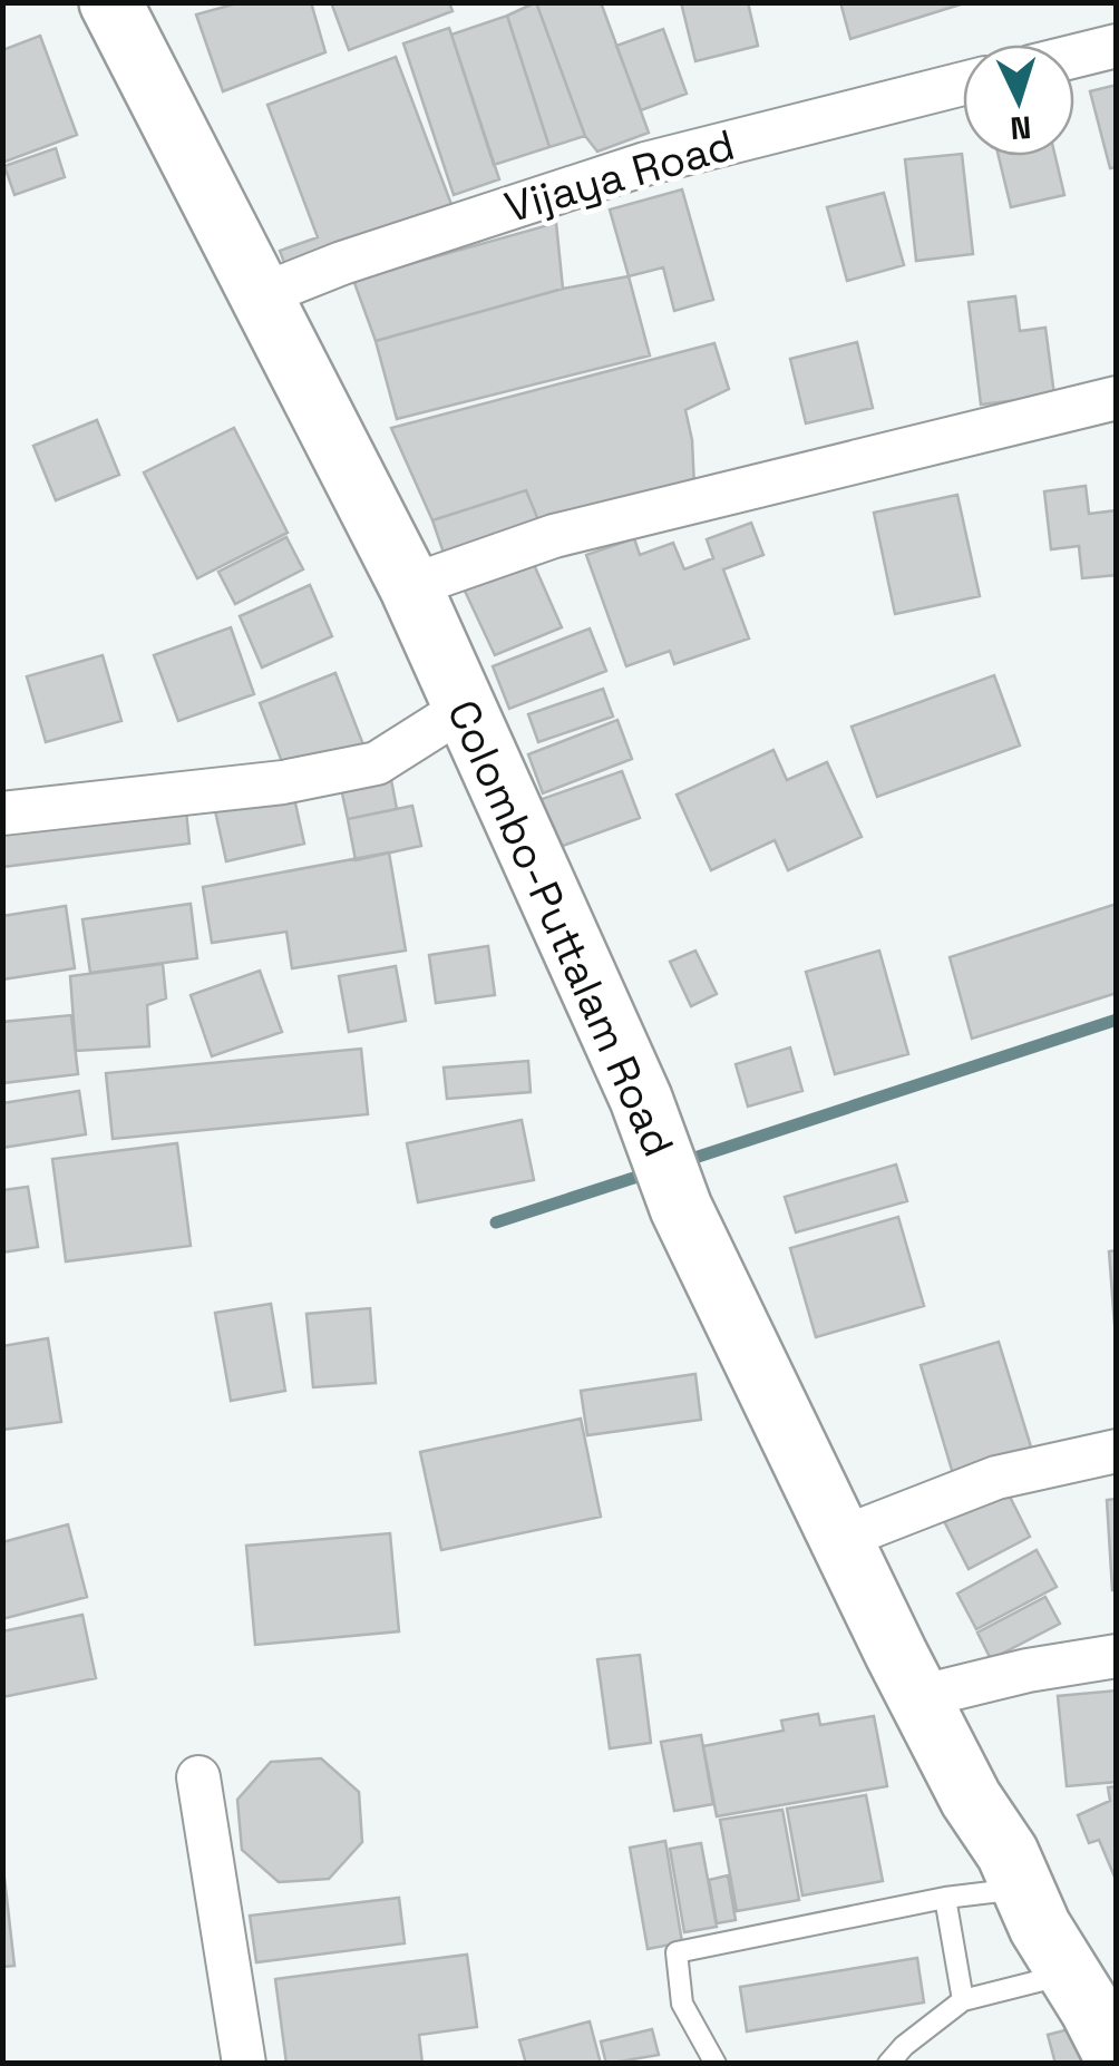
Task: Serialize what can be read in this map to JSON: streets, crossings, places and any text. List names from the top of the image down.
{
  "streets": {
    "highway": ["Colombo-Puttalam Road"],
    "street": ["Vijaya Road"]
  },
  "crossings": [
    ["Vijaya Road", "Colombo-Puttalam Road"]
  ],
  "north": "bottom"
}
